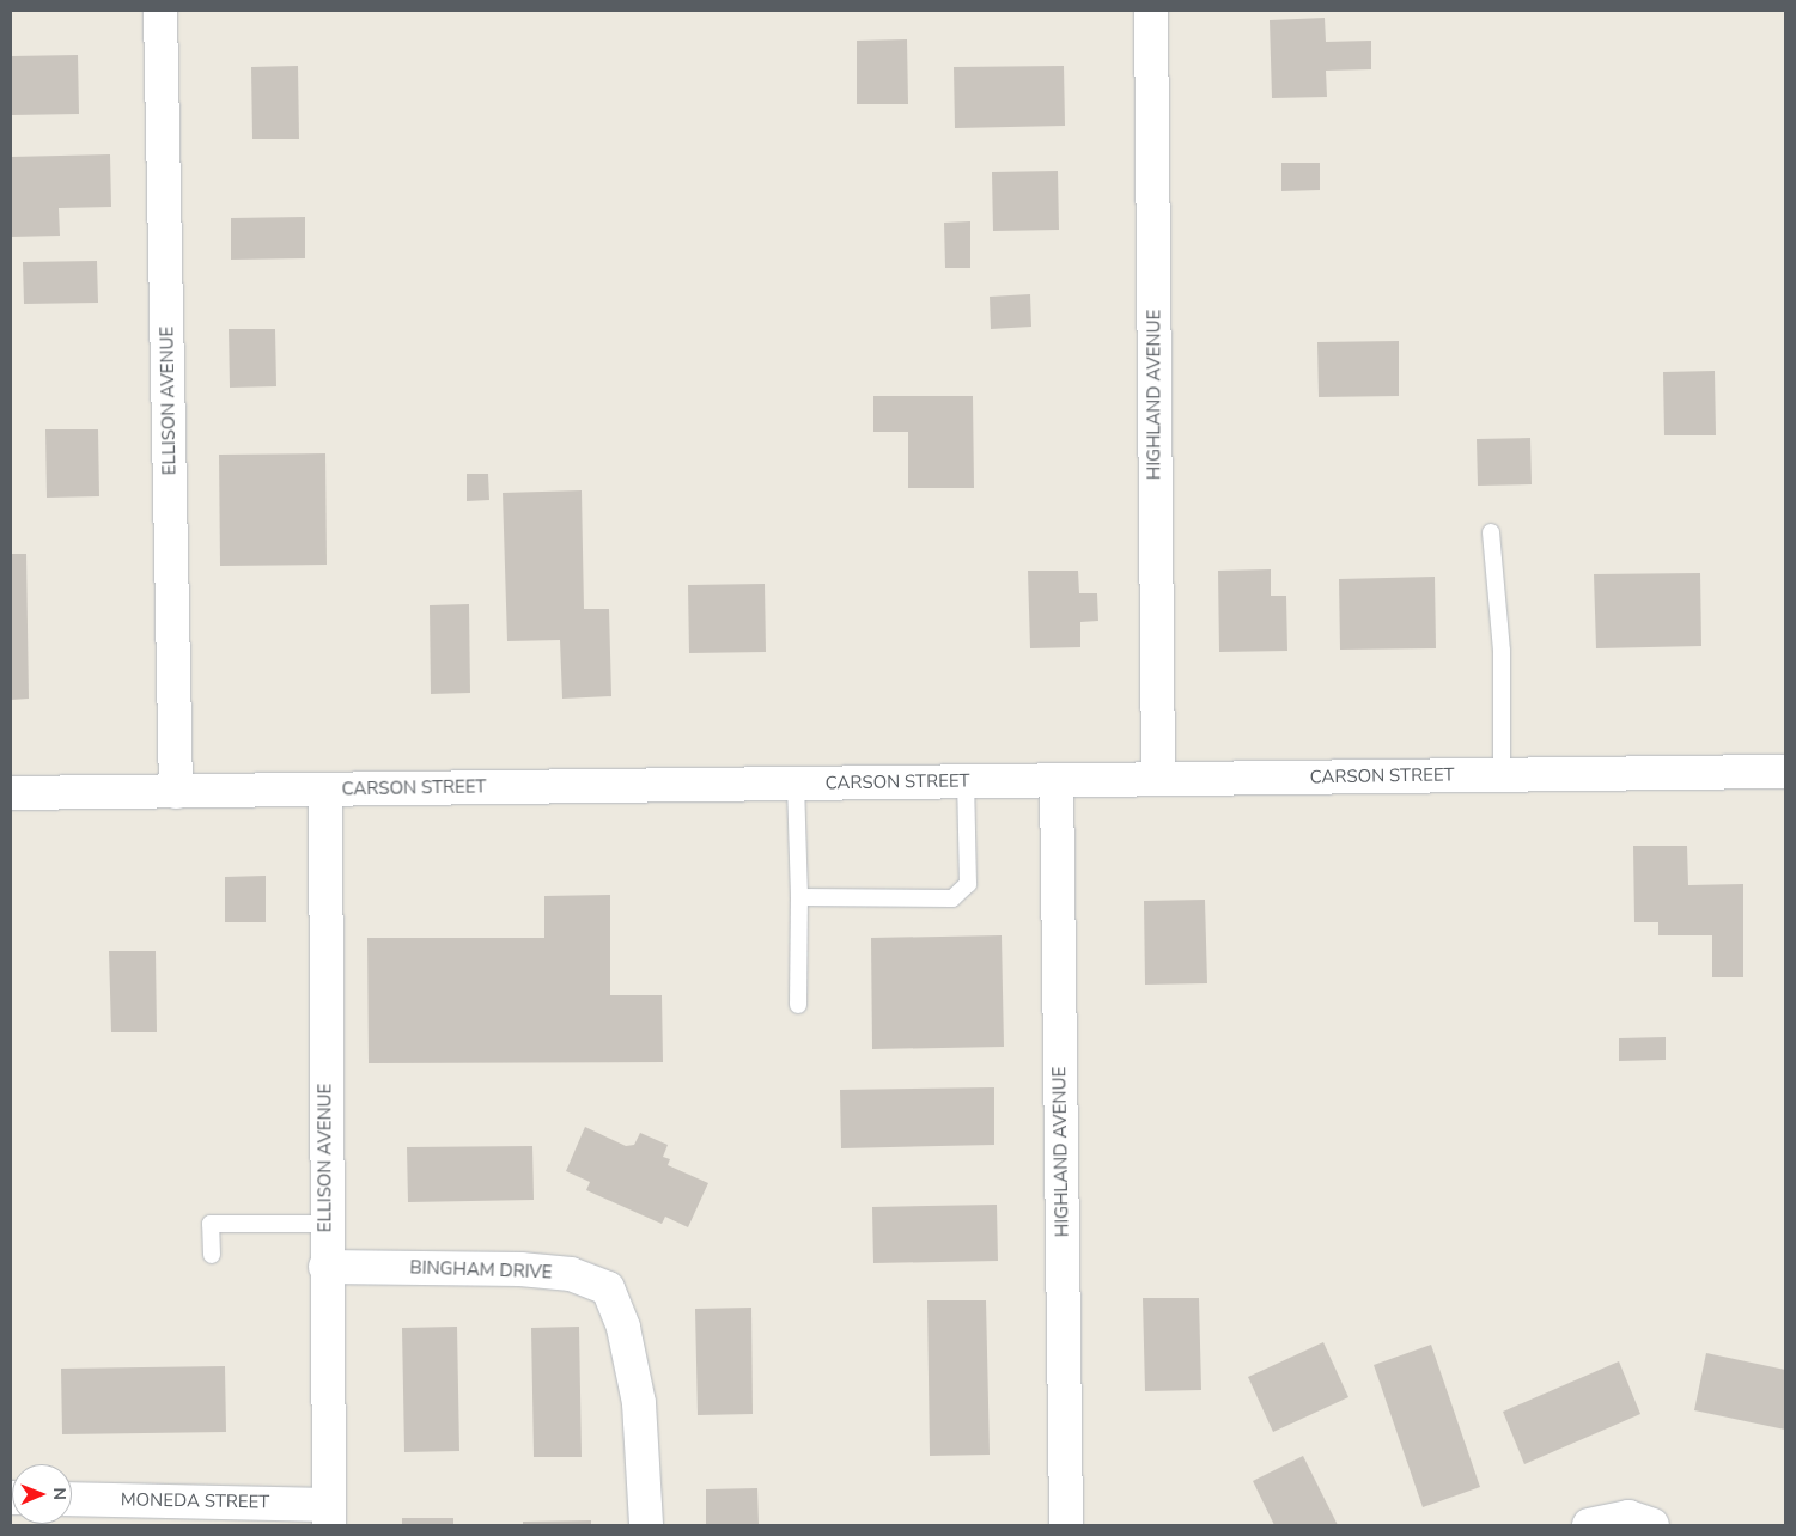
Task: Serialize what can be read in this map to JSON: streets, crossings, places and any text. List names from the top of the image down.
{
  "streets": {
    "street": [
      "HIGHLAND AVENUE",
      "ELLISON AVENUE",
      "CARSON STREET",
      "BINGHAM DRIVE",
      "MONEDA STREET"
    ]
  },
  "crossings": [
    ["HIGHLAND AVENUE", "CARSON STREET"],
    ["ELLISON AVENUE", "CARSON STREET"],
    ["ELLISON AVENUE", "BINGHAM DRIVE"],
    ["ELLISON AVENUE", "MONEDA STREET"]
  ],
  "north": "right"
}
